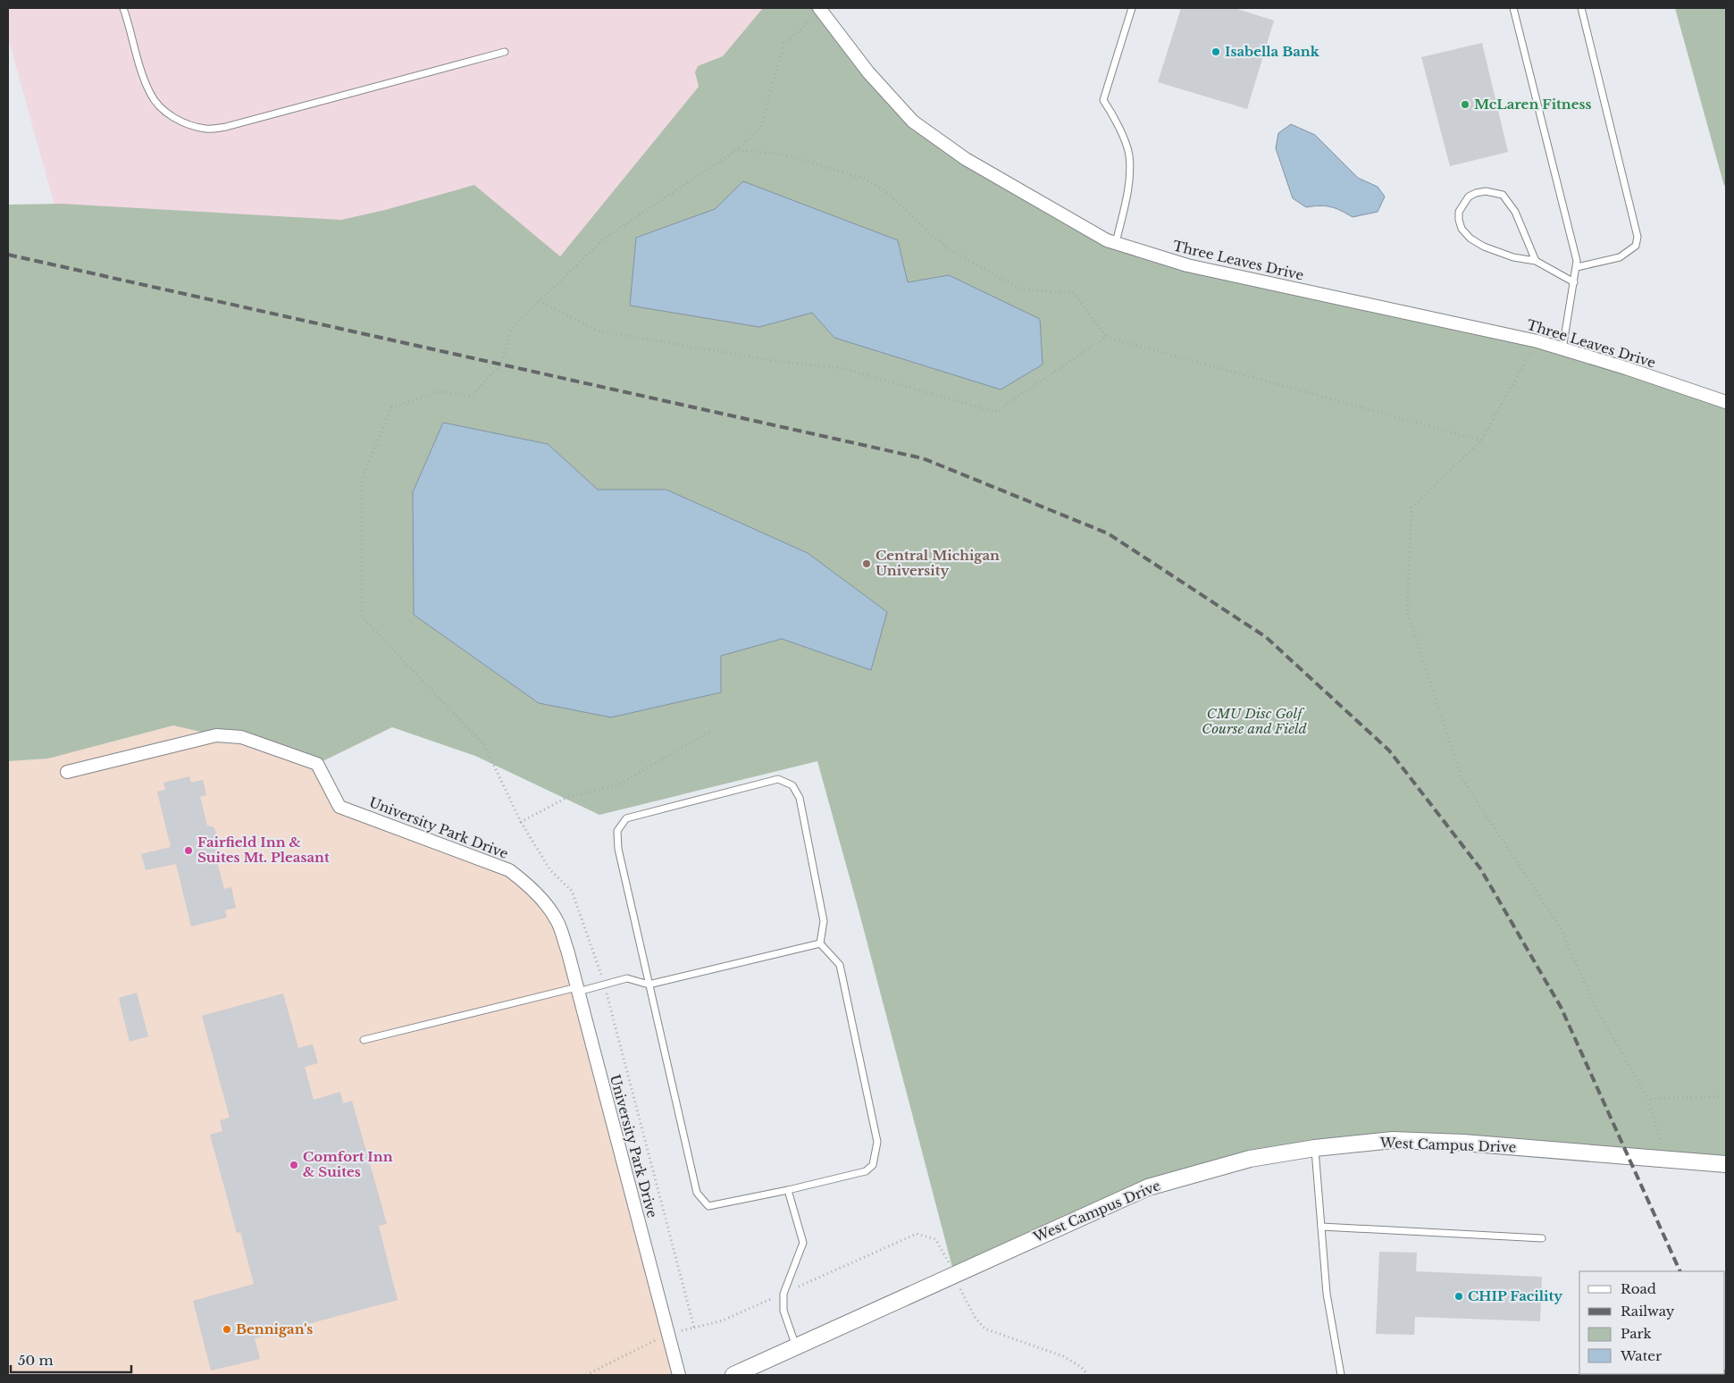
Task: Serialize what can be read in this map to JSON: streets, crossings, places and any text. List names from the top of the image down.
{
  "streets": {
    "street": ["Three Leaves Drive", "University Park Drive", "West Campus Drive"]
  },
  "parks": ["CMU Disc Golf Course and Field"],
  "places": [
    "Isabella Bank",
    "McLaren Fitness",
    "Central Michigan University",
    "Fairfield Inn & Suites Mt. Pleasant",
    "Comfort Inn & Suites",
    "CHIP Facility",
    "Bennigan's"
  ],
  "legend": [
    "Road",
    "Railway",
    "Park",
    "Water"
  ],
  "scale_bar": "50 m"
}
